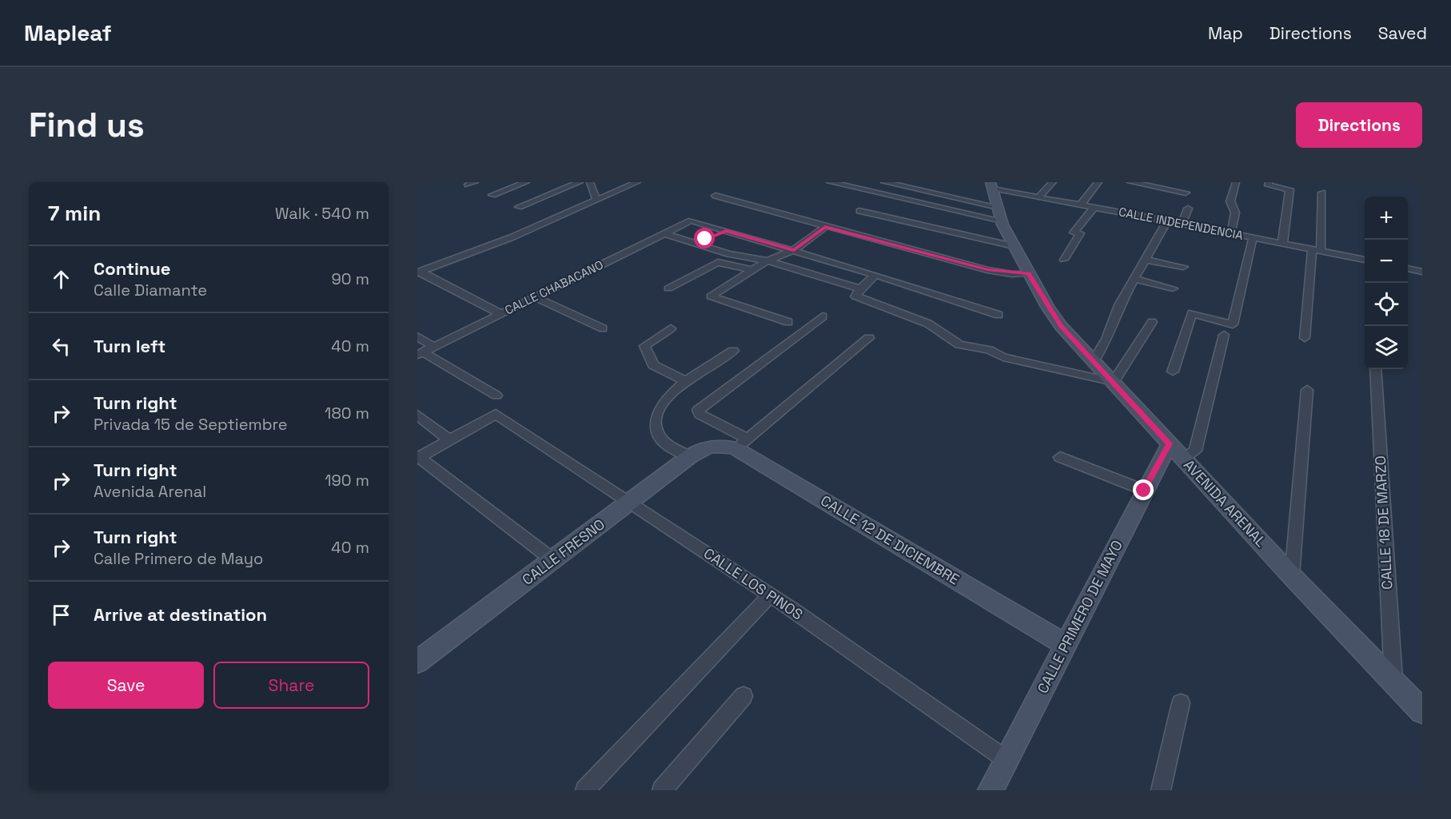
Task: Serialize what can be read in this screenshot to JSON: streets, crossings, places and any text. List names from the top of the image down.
{
  "streets": {
    "main road": [
      "AVENIDA ARENAL",
      "CALLE 12 DE DICIEMBRE",
      "CALLE FRESNO",
      "CALLE PRIMERO DE MAYO"
    ],
    "street": [
      "CALLE INDEPENDENCIA",
      "CALLE CHABACANO",
      "CALLE 18 DE MARZO",
      "CALLE LOS PINOS"
    ]
  },
  "crossings": [
    ["CALLE INDEPENDENCIA", "AVENIDA ARENAL"],
    ["AVENIDA ARENAL", "CALLE 18 DE MARZO"],
    ["AVENIDA ARENAL", "CALLE PRIMERO DE MAYO"],
    ["CALLE 12 DE DICIEMBRE", "CALLE FRESNO"],
    ["CALLE 12 DE DICIEMBRE", "CALLE PRIMERO DE MAYO"],
    ["CALLE FRESNO", "CALLE LOS PINOS"],
    ["CALLE LOS PINOS", "CALLE PRIMERO DE MAYO"]
  ],
  "page": {
    "header": "Mapleaf",
    "nav": ["Map", "Directions", "Saved"],
    "buttons": [
      "Directions",
      ["Save", "Share"]
    ],
    "title": "Find us",
    "heading": ["7 min", "Walk · 540 m"],
    "map_buttons": ["+", "−"],
    "list": [
      ["Continue", "Calle Diamante", "90 m"],
      ["Turn left", "40 m"],
      ["Turn right", "Privada 15 de Septiembre", "180 m"],
      ["Turn right", "Avenida Arenal", "190 m"],
      ["Turn right", "Calle Primero de Mayo", "40 m"],
      "Arrive at destination"
    ]
  }
}
